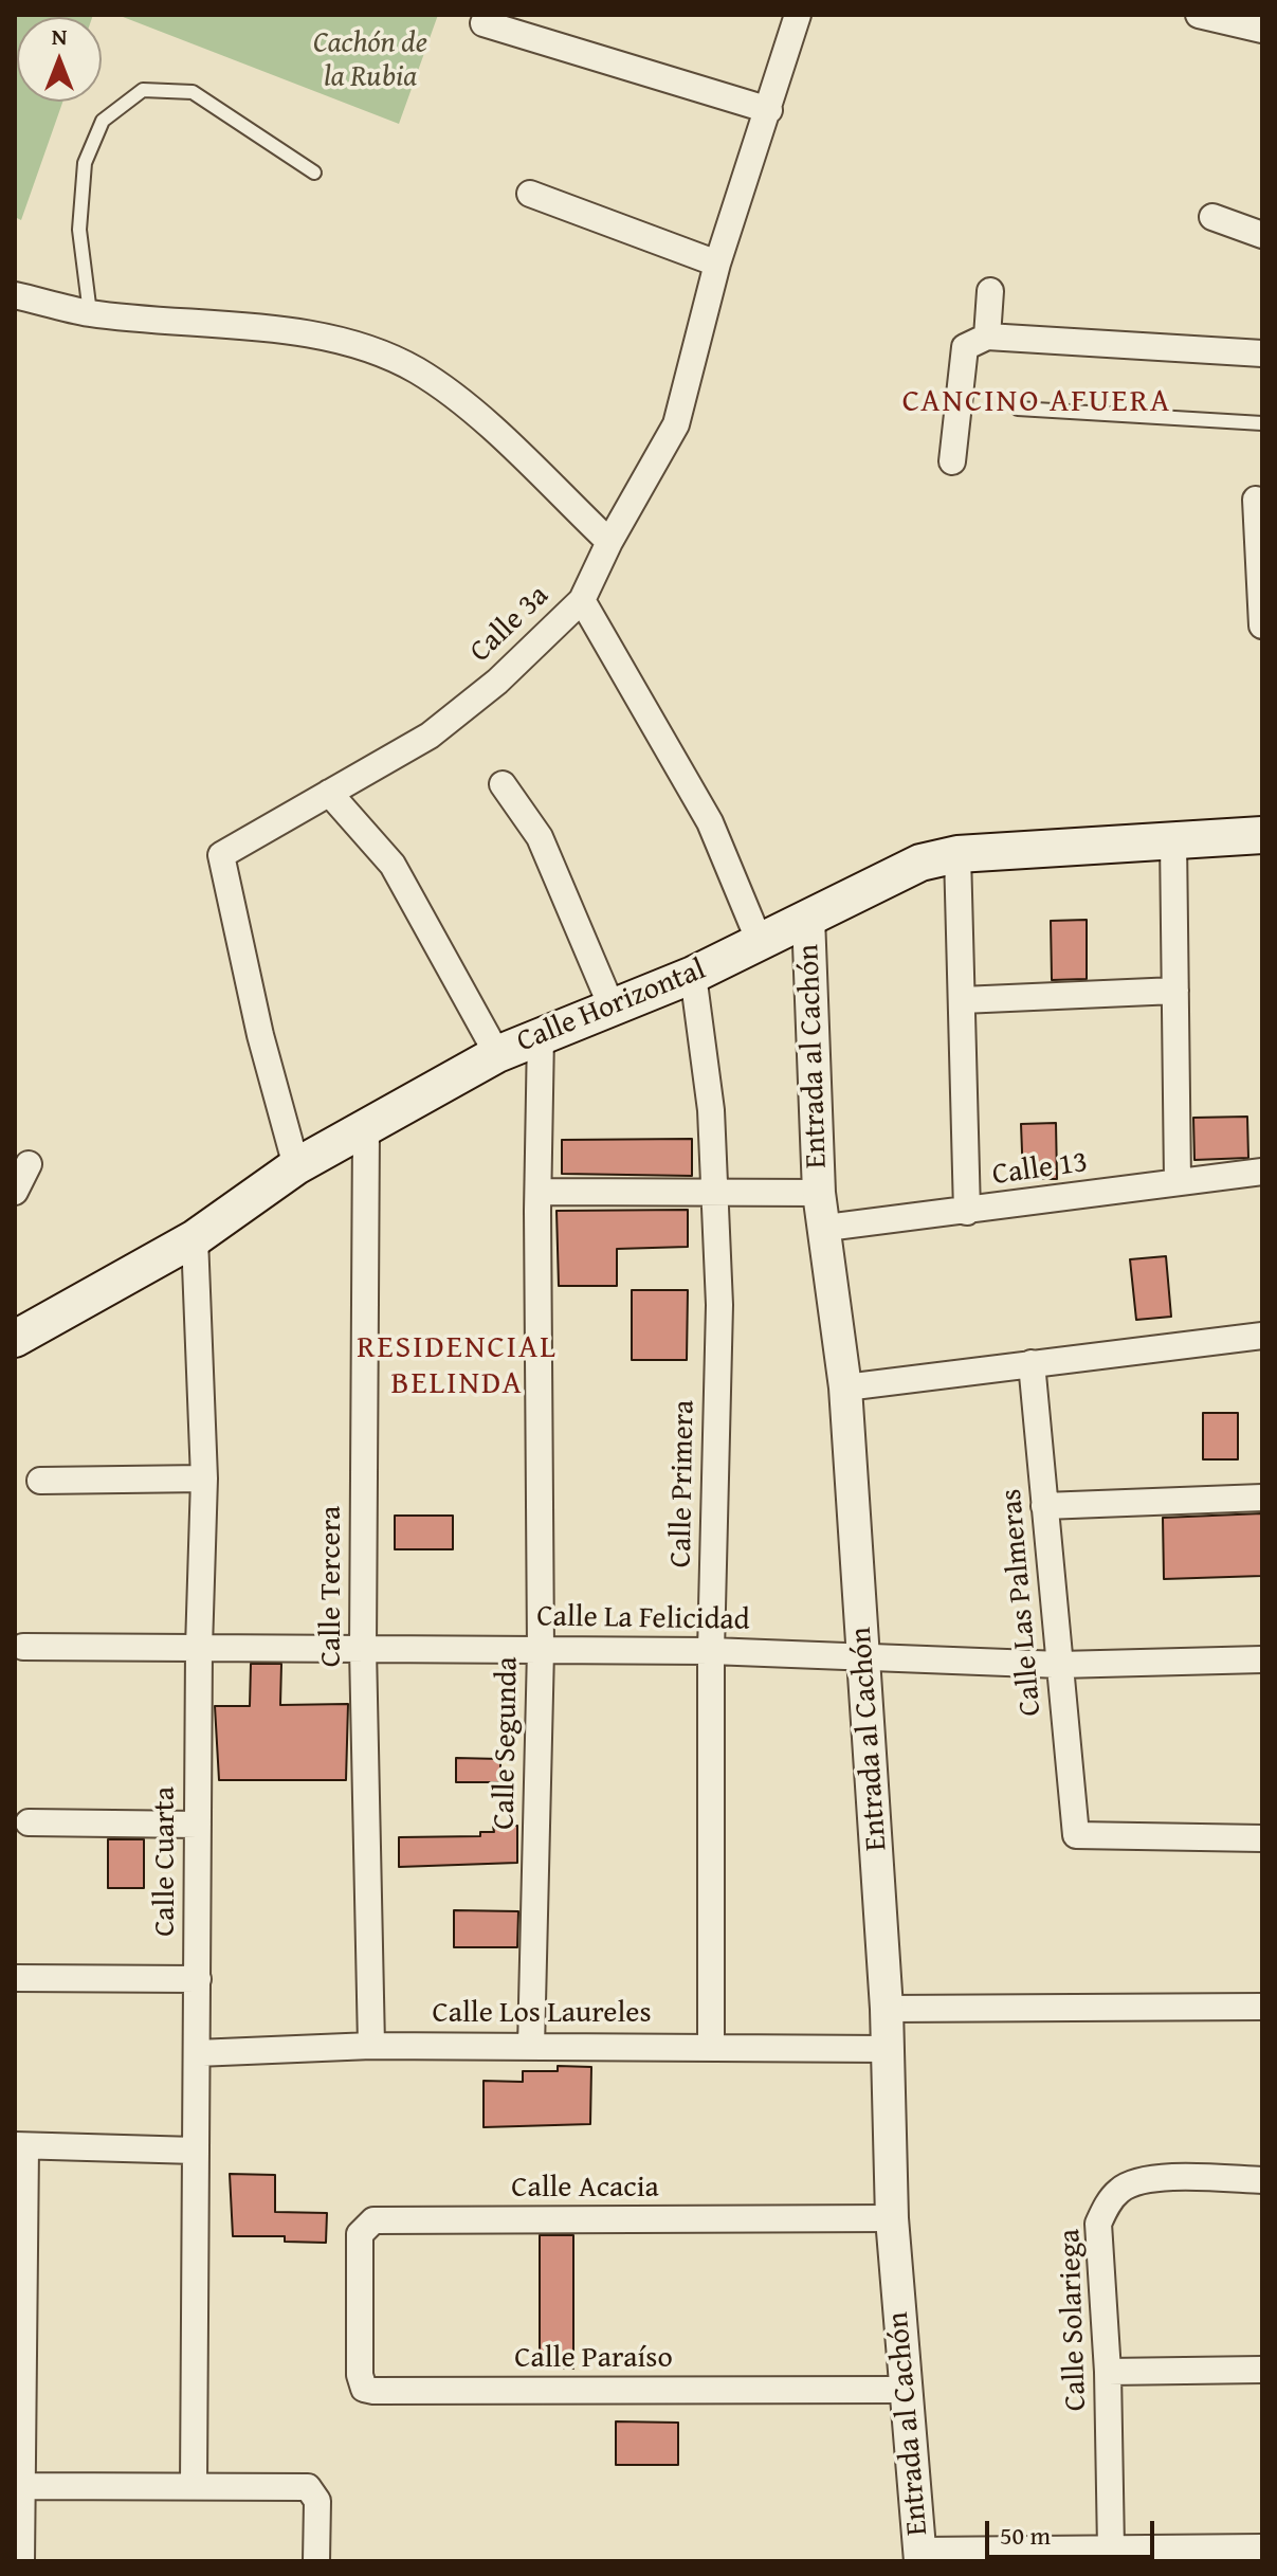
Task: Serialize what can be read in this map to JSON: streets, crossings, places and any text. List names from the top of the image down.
{
  "streets": {
    "main road": ["Calle Horizontal"],
    "street": [
      "Calle 3a",
      "Entrada al Cachón",
      "Calle 13",
      "Calle Primera",
      "Calle Tercera",
      "Calle Las Palmeras",
      "Calle La Felicidad",
      "Calle Segunda",
      "Calle Cuarta",
      "Calle Los Laureles",
      "Calle Acacia",
      "Calle Solariega",
      "Calle Paraíso"
    ]
  },
  "crossings": [
    ["Calle 3a", "Calle Horizontal"],
    ["Calle Horizontal", "Entrada al Cachón"],
    ["Calle Horizontal", "Calle Primera"],
    ["Calle Horizontal", "Calle Tercera"],
    ["Calle Horizontal", "Calle Segunda"],
    ["Calle Horizontal", "Calle Cuarta"],
    ["Entrada al Cachón", "Calle 13"],
    ["Entrada al Cachón", "Calle La Felicidad"],
    ["Entrada al Cachón", "Calle Los Laureles"],
    ["Entrada al Cachón", "Calle Acacia"],
    ["Entrada al Cachón", "Calle Paraíso"],
    ["Calle Primera", "Calle La Felicidad"],
    ["Calle Primera", "Calle Los Laureles"],
    ["Calle Tercera", "Calle La Felicidad"],
    ["Calle Tercera", "Calle Los Laureles"],
    ["Calle Las Palmeras", "Calle La Felicidad"],
    ["Calle La Felicidad", "Calle Segunda"],
    ["Calle La Felicidad", "Calle Cuarta"],
    ["Calle Segunda", "Calle Los Laureles"],
    ["Calle Cuarta", "Calle Los Laureles"],
    ["Calle Acacia", "Calle Paraíso"]
  ],
  "districts": ["CANCINO AFUERA", "RESIDENCIAL BELINDA"],
  "parks": ["Cachón de la Rubia"],
  "scale_bar": "50 m",
  "north": "top"
}
